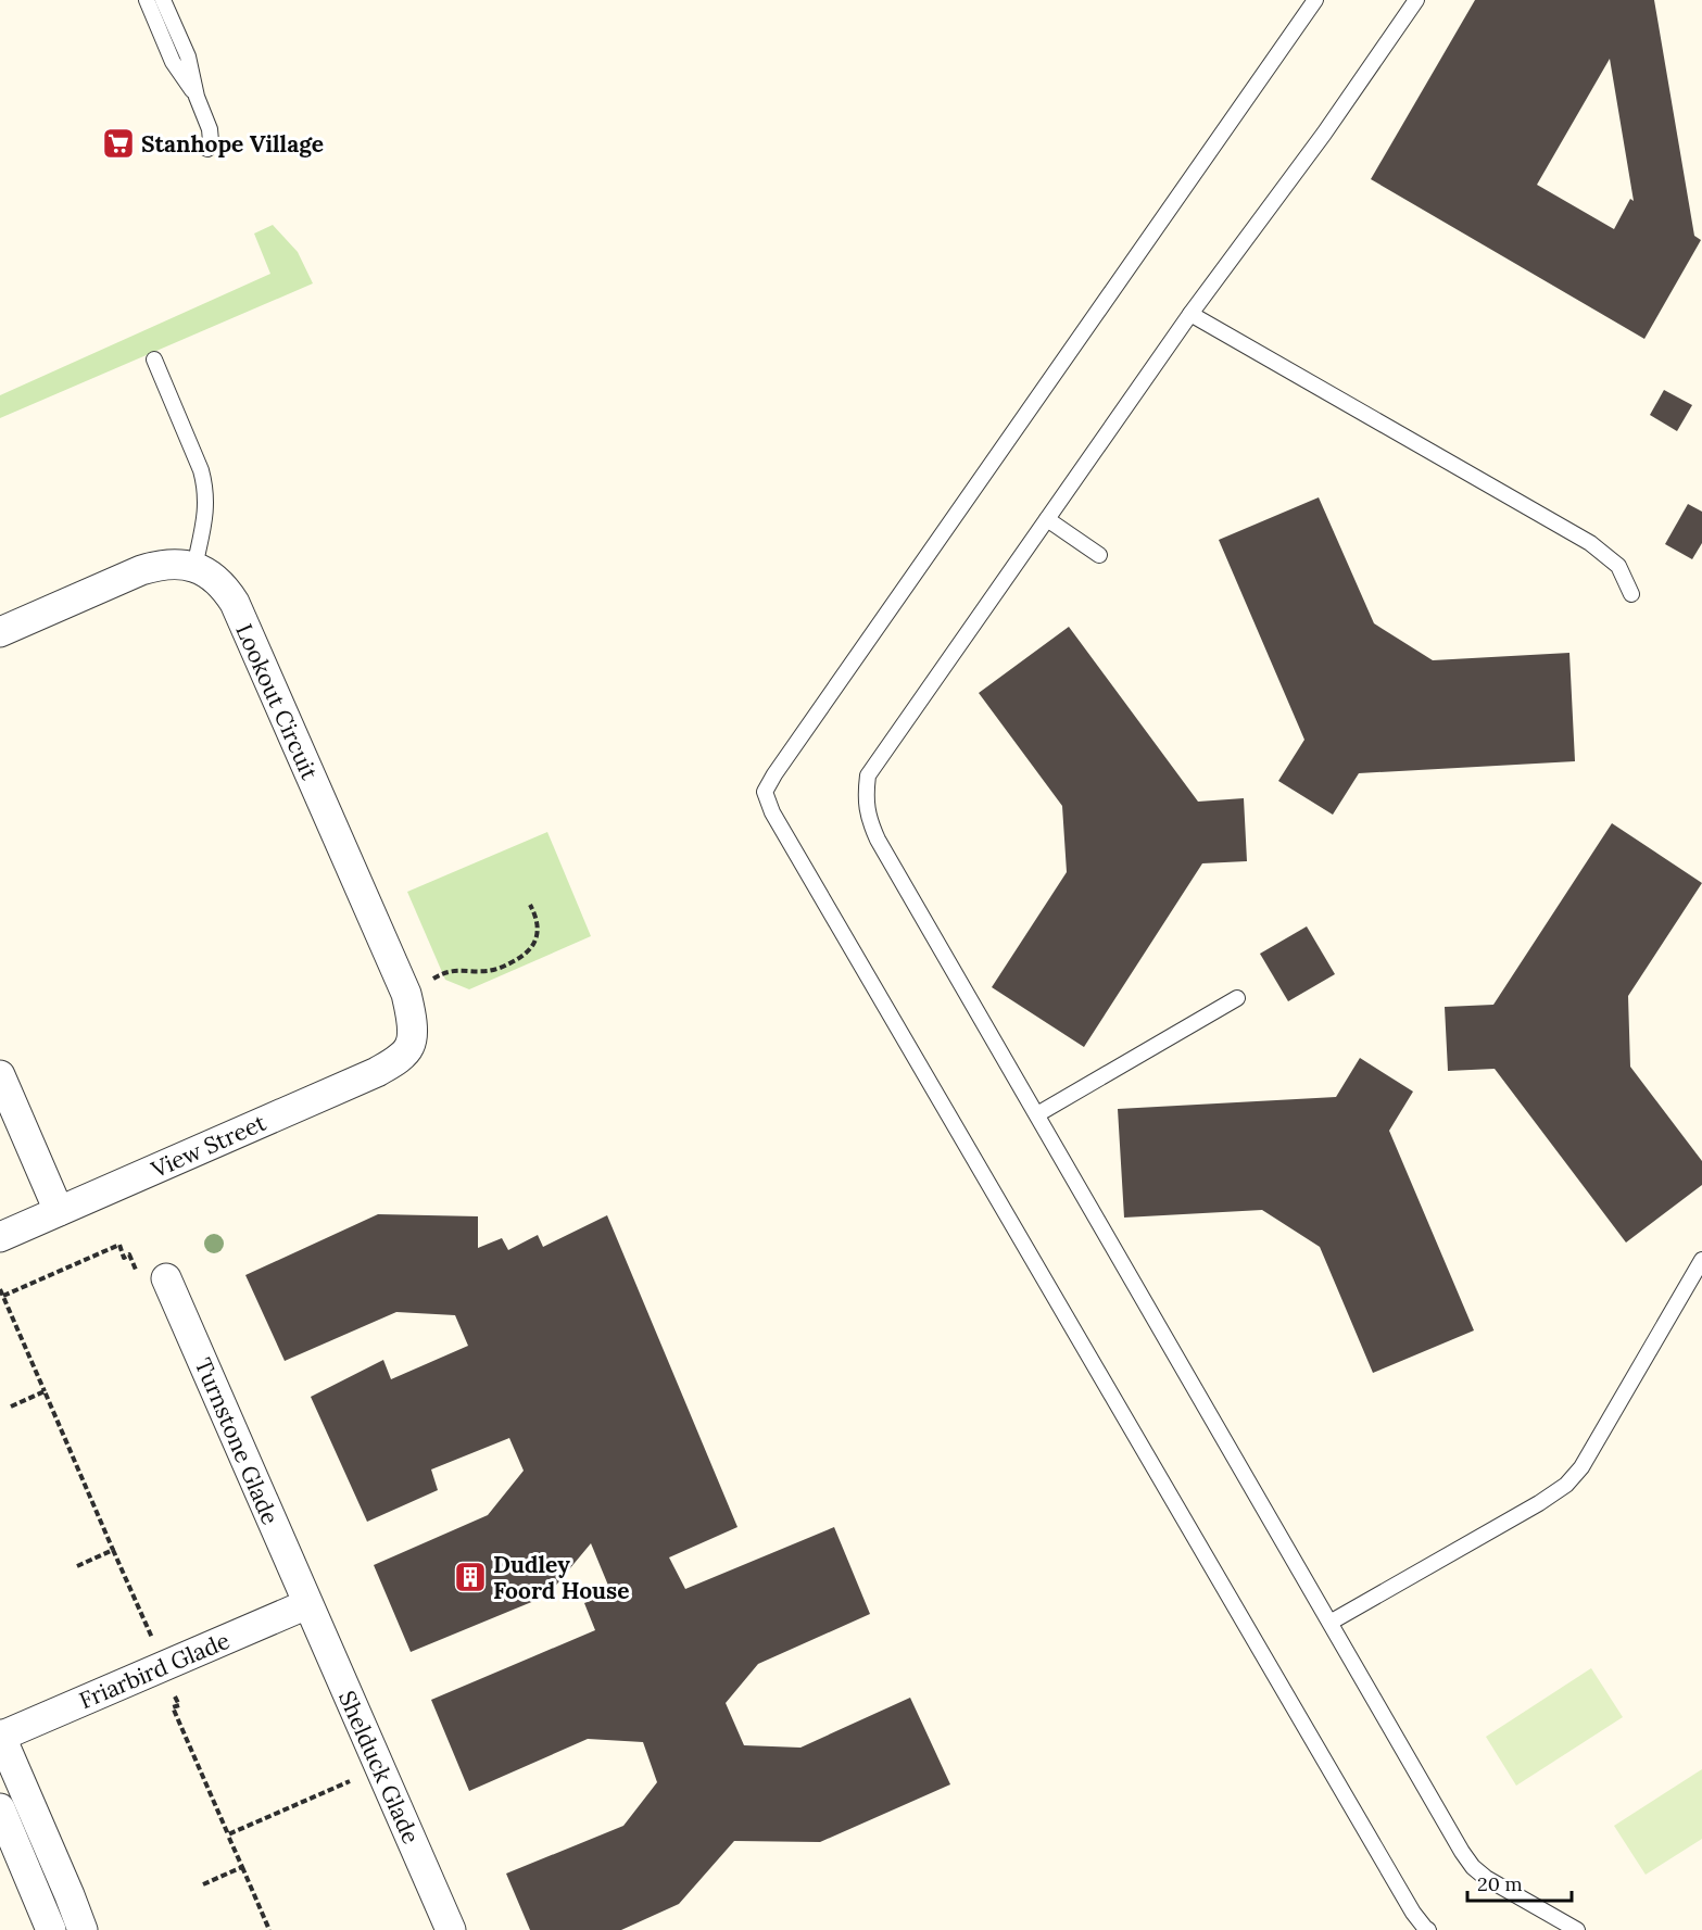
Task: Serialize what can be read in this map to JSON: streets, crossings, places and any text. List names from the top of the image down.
{
  "streets": {
    "street": [
      "Lookout Circuit",
      "View Street",
      "Turnstone Glade",
      "Friarbird Glade",
      "Shelduck Glade"
    ]
  },
  "crossings": [
    ["Lookout Circuit", "View Street"],
    ["Turnstone Glade", "Friarbird Glade"],
    ["Turnstone Glade", "Shelduck Glade"],
    ["Friarbird Glade", "Shelduck Glade"]
  ],
  "places": {
    "supermarket": ["Stanhope Village"],
    "building": ["Dudley Foord House"]
  },
  "scale_bar": "20 m"
}
